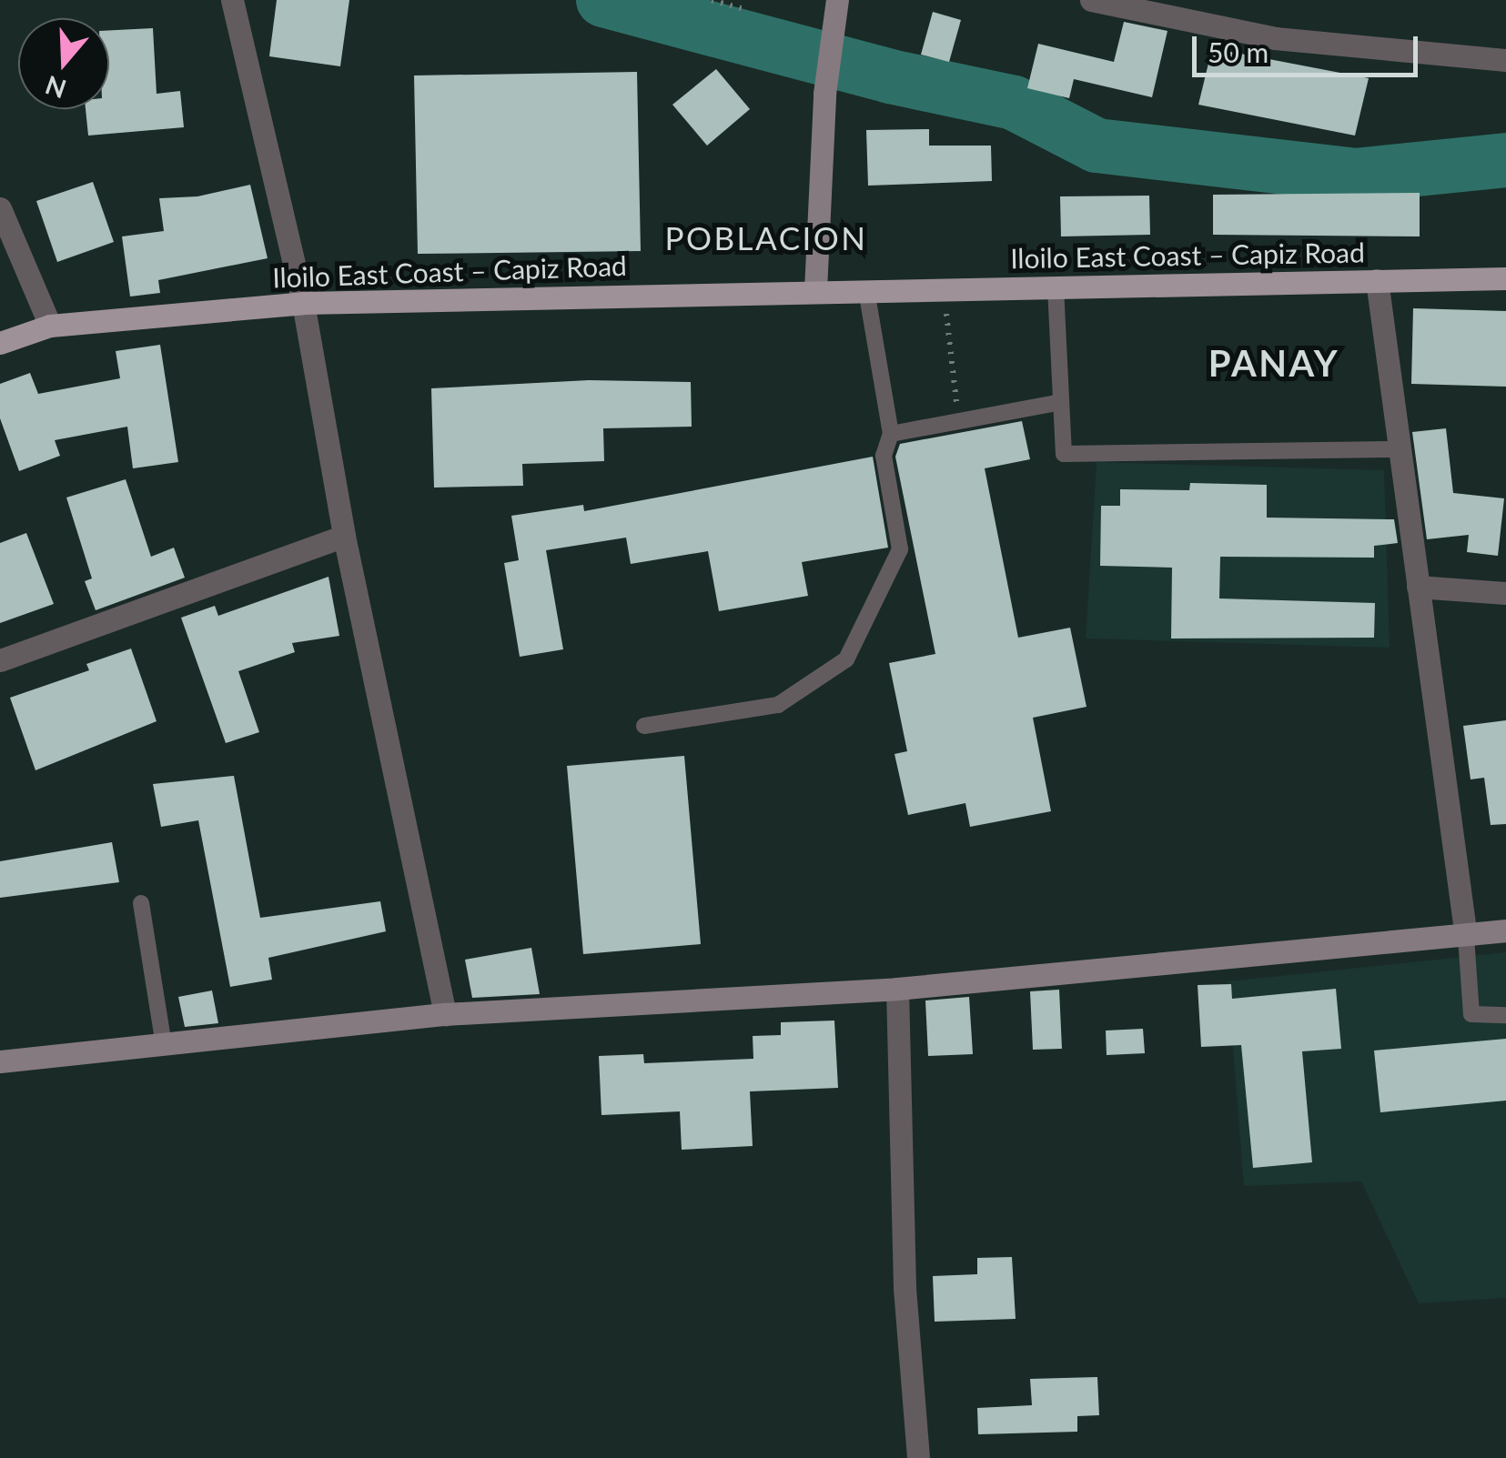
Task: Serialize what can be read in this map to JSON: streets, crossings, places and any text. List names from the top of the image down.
{
  "streets": {
    "main road": ["Iloilo East Coast – Capiz Road"]
  },
  "districts": ["POBLACION", "PANAY"],
  "scale_bar": "50 m",
  "north": "bottom"
}
